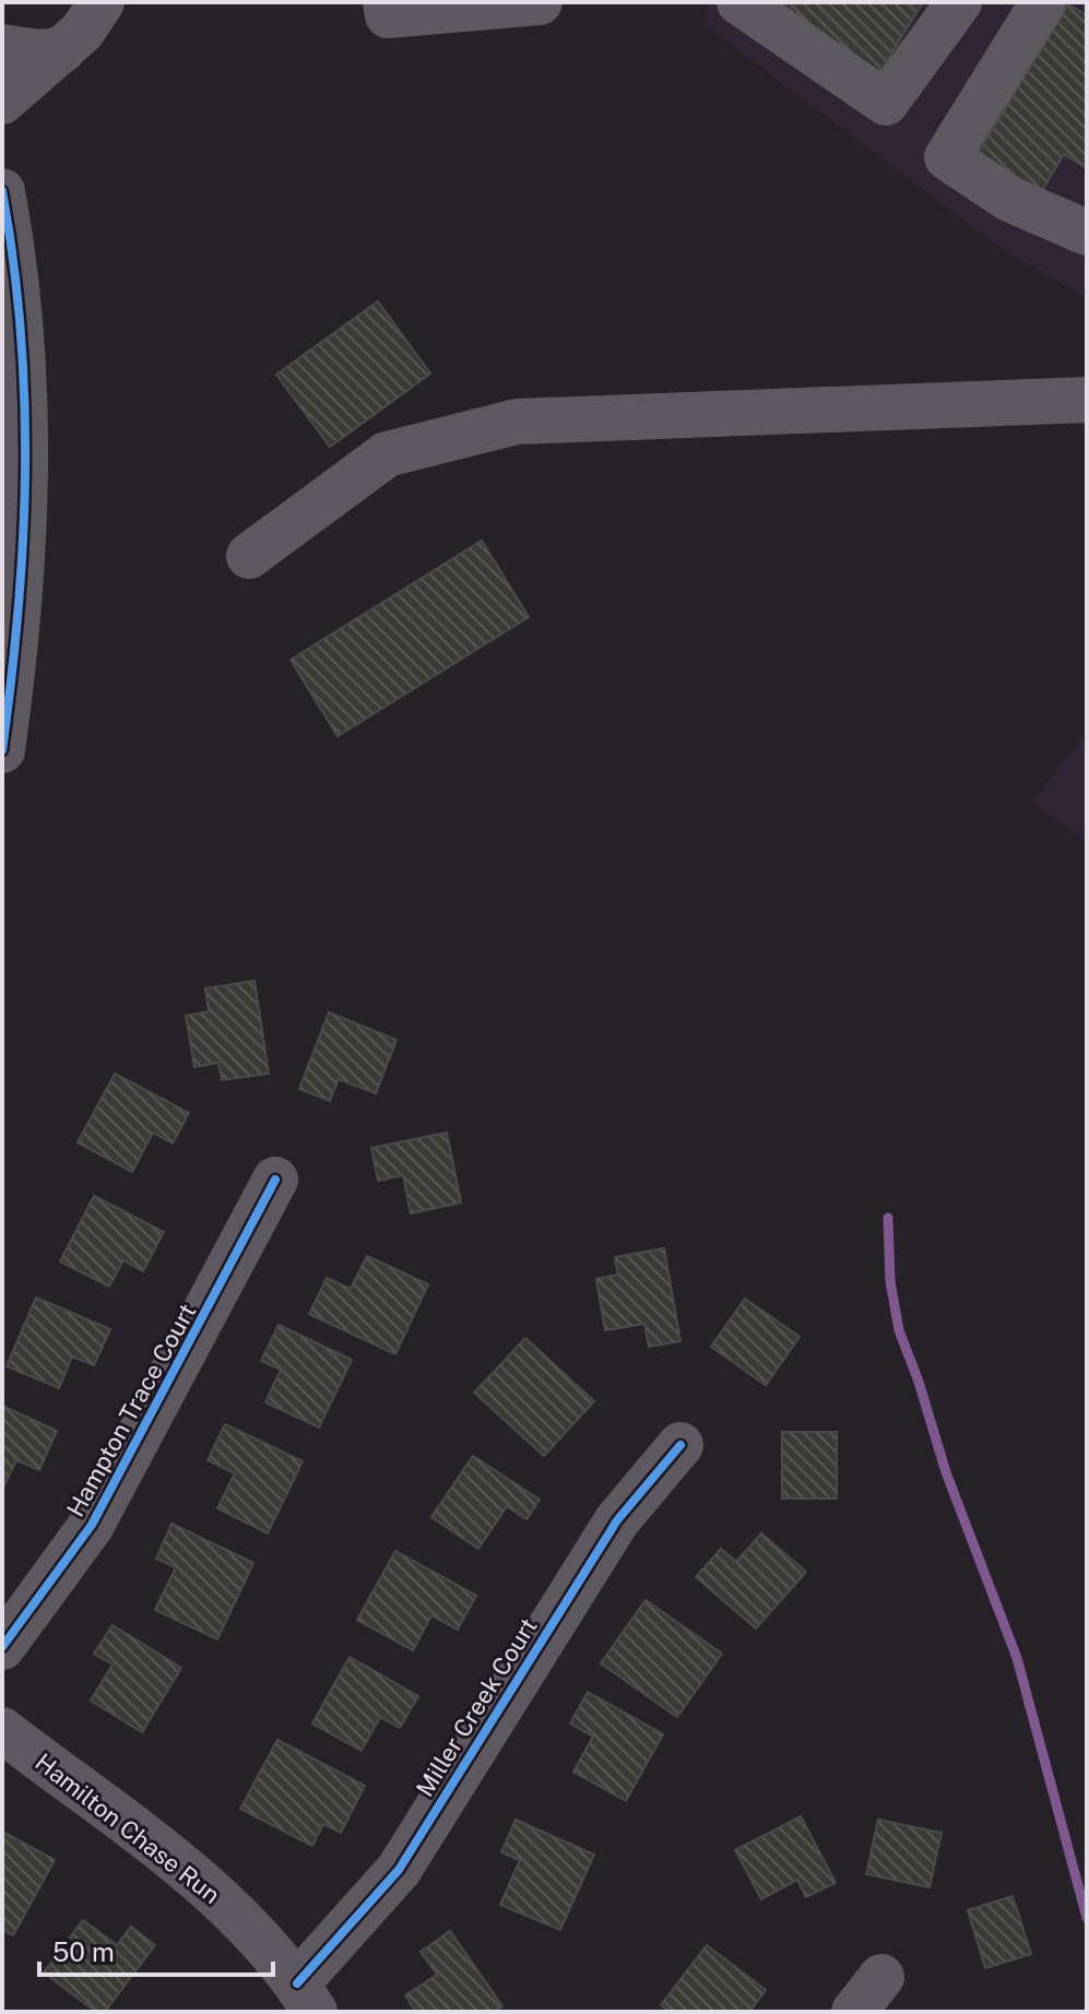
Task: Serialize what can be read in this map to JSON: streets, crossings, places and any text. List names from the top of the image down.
{
  "streets": {
    "street": ["Hampton Trace Court", "Miller Creek Court", "Hamilton Chase Run"]
  },
  "crossings": [
    ["Miller Creek Court", "Hamilton Chase Run"]
  ],
  "scale_bar": "50 m"
}
